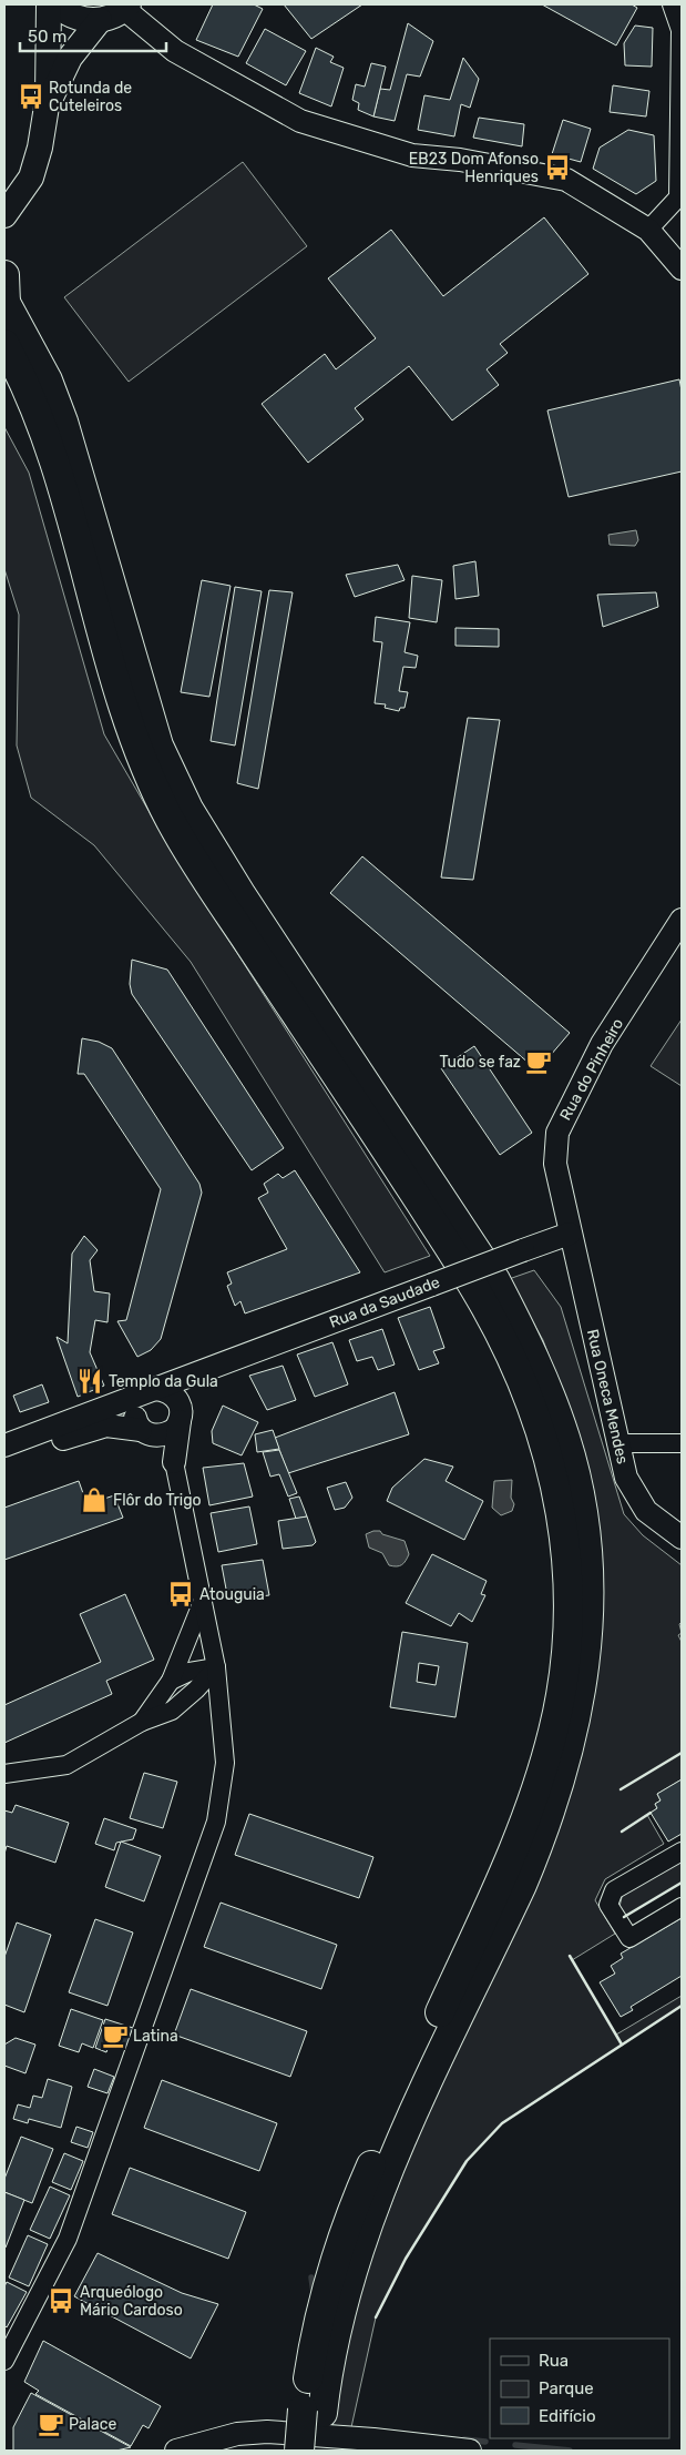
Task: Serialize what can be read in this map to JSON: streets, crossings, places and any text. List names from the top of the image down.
{
  "streets": {
    "street": ["Rua do Pinheiro", "Rua da Saudade", "Rua Oneca Mendes"]
  },
  "crossings": [
    ["Rua do Pinheiro", "Rua da Saudade"],
    ["Rua do Pinheiro", "Rua Oneca Mendes"],
    ["Rua da Saudade", "Rua Oneca Mendes"]
  ],
  "places": {
    "bus stop": [
      "Rotunda de Cuteleiros",
      "EB23 Dom Afonso Henriques",
      "Atouguia",
      "Arqueólogo Mário Cardoso"
    ],
    "cafe": ["Tudo se faz", "Latina", "Palace"],
    "restaurant": ["Templo da Gula"],
    "shop": ["Flôr do Trigo"]
  },
  "legend": ["Rua", "Parque", "Edifício"],
  "scale_bar": "50 m"
}
